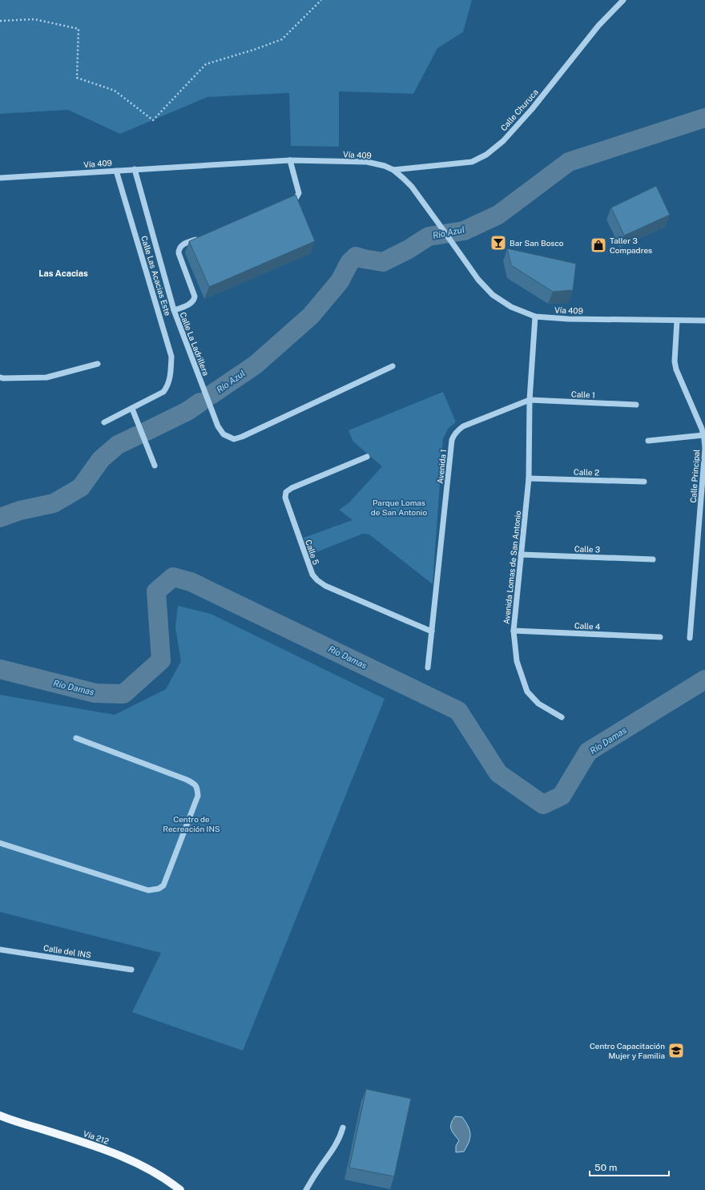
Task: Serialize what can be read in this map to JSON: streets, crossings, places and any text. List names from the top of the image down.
{
  "streets": {
    "main road": ["Vía 212"],
    "street": [
      "Calle Churuca",
      "Vía 409",
      "Calle Las Acacias Este",
      "Calle La Ladrillera",
      "Calle 1",
      "Avenida 1",
      "Calle 2",
      "Calle Principal",
      "Calle 3",
      "Calle 5",
      "Avenida Lomas de San Antonio",
      "Calle 4",
      "Calle del INS"
    ]
  },
  "crossings": [
    ["Calle Churuca", "Vía 409"],
    ["Vía 409", "Calle Las Acacias Este"],
    ["Vía 409", "Calle La Ladrillera"],
    ["Vía 409", "Calle Principal"],
    ["Calle 1", "Avenida 1"],
    ["Calle 1", "Avenida Lomas de San Antonio"],
    ["Avenida 1", "Calle 5"],
    ["Avenida 1", "Avenida Lomas de San Antonio"],
    ["Calle 2", "Avenida Lomas de San Antonio"],
    ["Calle 3", "Avenida Lomas de San Antonio"],
    ["Avenida Lomas de San Antonio", "Calle 4"]
  ],
  "districts": ["Las Acacias"],
  "water": ["Río Azul", "Río Damas"],
  "parks": ["Parque Lomas de San Antonio", "Centro de Recreación INS"],
  "places": {
    "bar": ["Bar San Bosco"],
    "shop": ["Taller 3 Compadres"],
    "school or university": ["Centro Capacitación Mujer y Familia"]
  },
  "scale_bar": "50 m"
}
